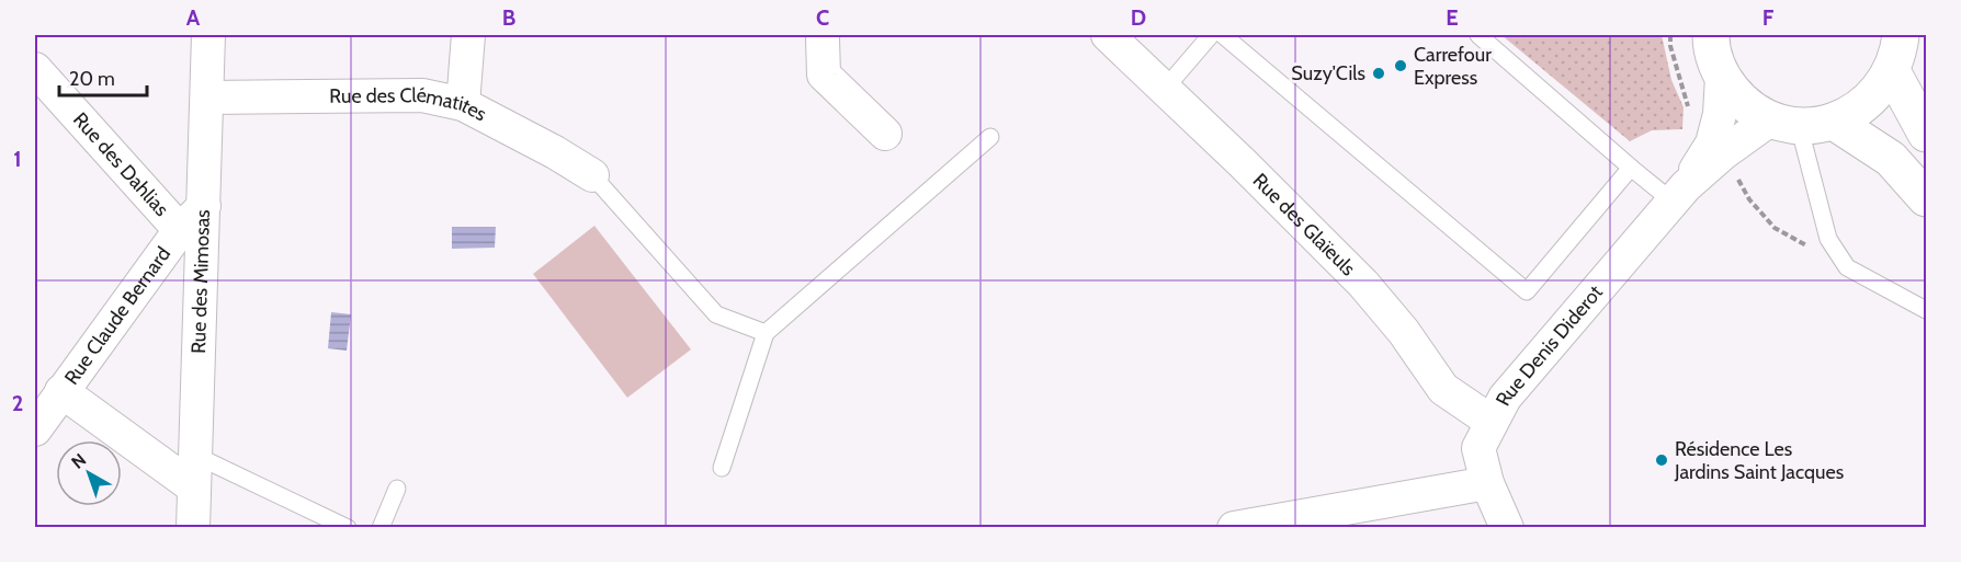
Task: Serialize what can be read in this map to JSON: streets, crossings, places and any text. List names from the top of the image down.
{
  "streets": {
    "street": [
      "Rue des Clématites",
      "Rue des Dahlias",
      "Rue des Glaïeuls",
      "Rue des Mimosas",
      "Rue Claude Bernard",
      "Rue Denis Diderot"
    ]
  },
  "crossings": [
    ["Rue des Clématites", "Rue des Mimosas"],
    ["Rue des Dahlias", "Rue Claude Bernard"],
    ["Rue des Glaïeuls", "Rue Denis Diderot"],
    ["Rue des Mimosas", "Rue Claude Bernard"]
  ],
  "places": ["Carrefour Express", "Suzy'Cils", "Résidence Les Jardins Saint Jacques"],
  "scale_bar": "20 m",
  "north": "top left",
  "grid": {
    "columns": [
      "A",
      "B",
      "C",
      "D",
      "E",
      "F"
    ],
    "rows": ["1", "2"]
  }
}
